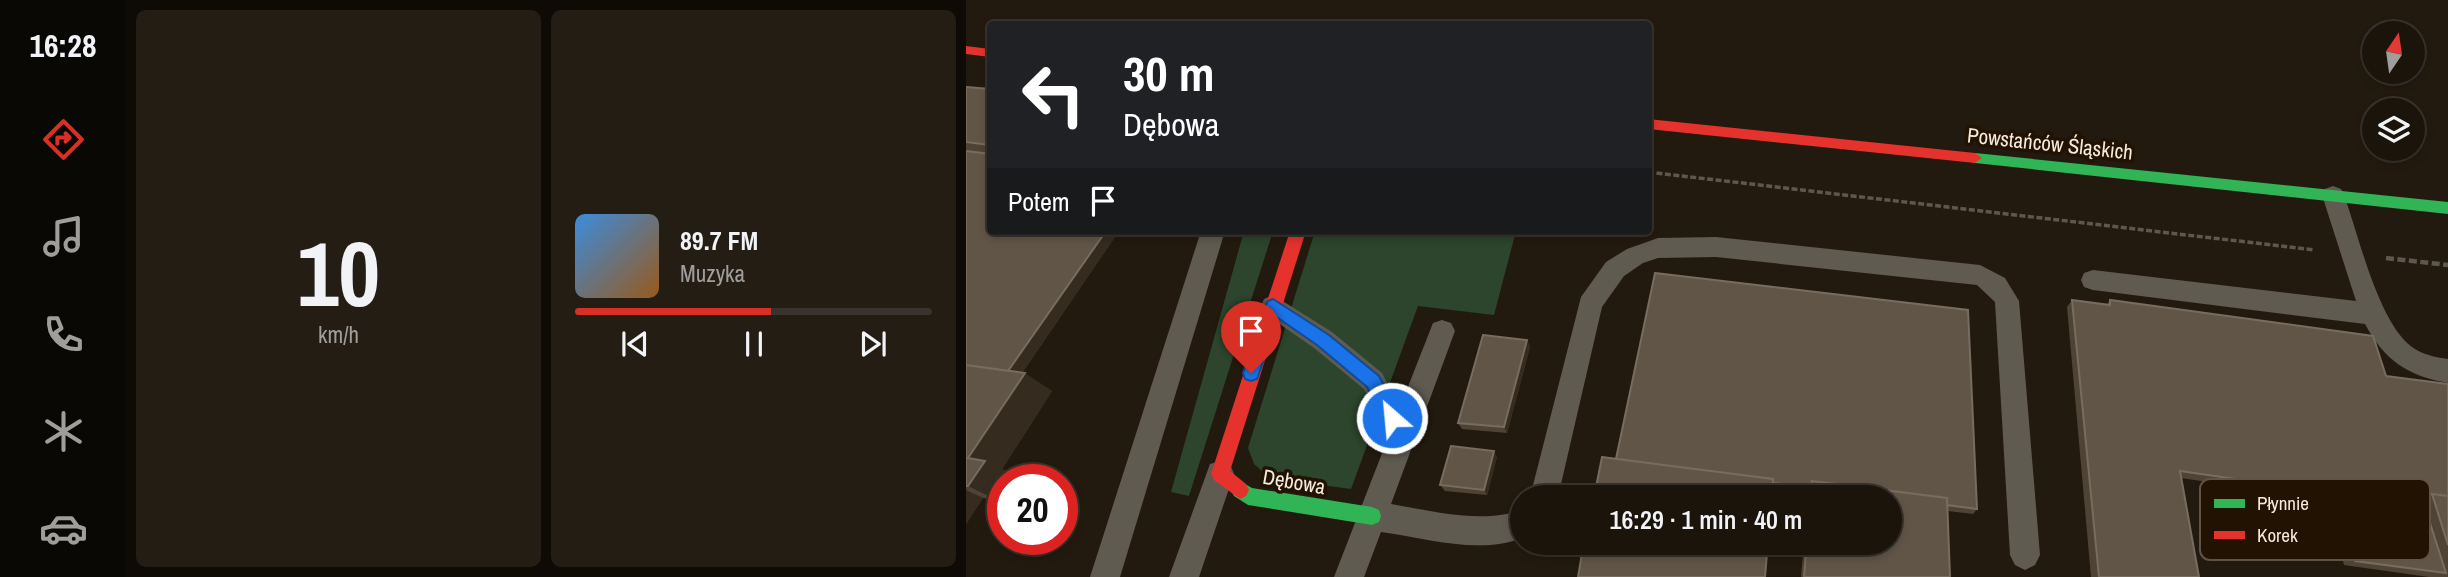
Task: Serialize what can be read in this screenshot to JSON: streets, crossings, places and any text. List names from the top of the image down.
{
  "streets": {
    "main road": ["Powstańców Śląskich", "Dębowa"]
  },
  "legend": ["Płynnie", "Korek"],
  "north": "top",
  "page": {
    "tabs": "16:28",
    "tile": ["10", "km/h"],
    "turn": ["30 m", "Dębowa"],
    "then": "Potem",
    "song": ["89.7 FM", "Muzyka"],
    "limit": "20",
    "trip": "16:29 · 1 min · 40 m"
  }
}
